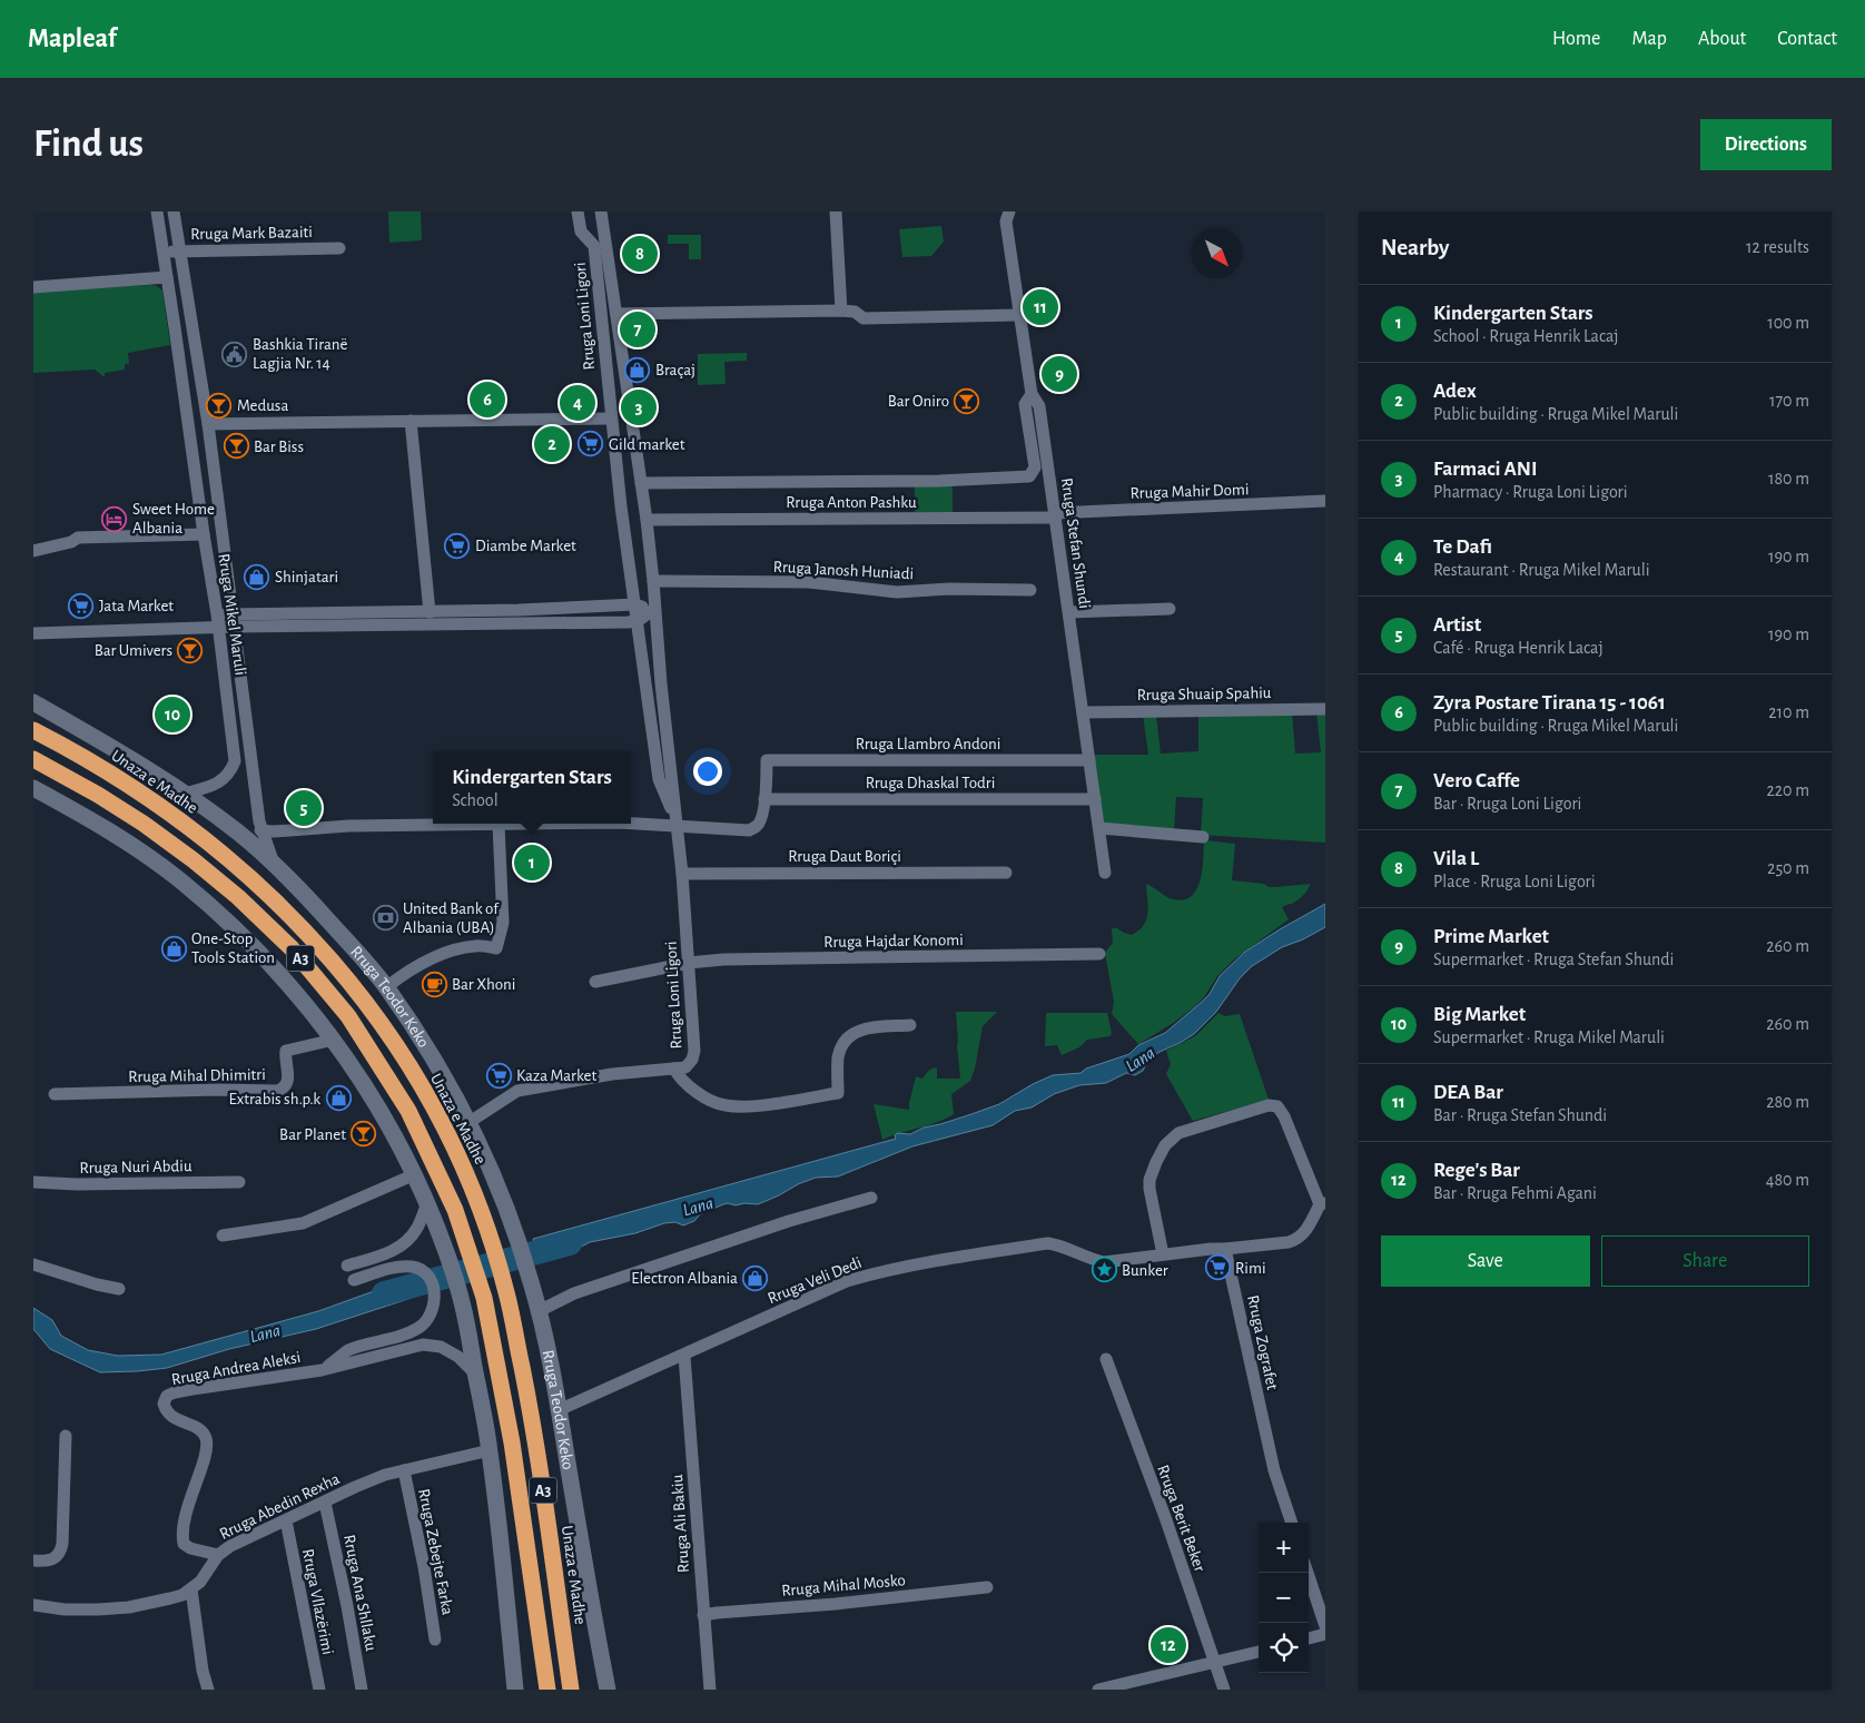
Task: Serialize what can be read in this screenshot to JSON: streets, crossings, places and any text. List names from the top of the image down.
{
  "streets": {
    "highway": ["Unaza e Madhe", "A3"],
    "main road": ["Rruga Teodor Keko"],
    "street": [
      "Rruga Mark Bazaiti",
      "Rruga Loni Ligori",
      "Rruga Mahir Domi",
      "Rruga Anton Pashku",
      "Rruga Stefan Shundi",
      "Rruga Janosh Huniadi",
      "Rruga Mikel Maruli",
      "Rruga Shuaip Spahiu",
      "Rruga Llambro Andoni",
      "Rruga Dhaskal Todri",
      "Rruga Daut Boriçi",
      "Rruga Hajdar Konomi",
      "Rruga Mihal Dhimitri",
      "Rruga Nuri Abdiu",
      "Rruga Veli Dedi",
      "Rruga Zografet",
      "Rruga Andrea Aleksi",
      "Rruga Abedin Rexha",
      "Rruga Berit Beker",
      "Rruga Ali Bakiu",
      "Rruga Zebejte Farka",
      "Rruga Mihal Mosko",
      "Rruga Ana Shllaku",
      "Rruga Vllazërimi"
    ]
  },
  "crossings": [
    ["Rruga Mark Bazaiti", "Rruga Mikel Maruli"],
    ["Rruga Loni Ligori", "Rruga Anton Pashku"],
    ["Rruga Loni Ligori", "Rruga Janosh Huniadi"],
    ["Rruga Loni Ligori", "Rruga Daut Boriçi"],
    ["Rruga Loni Ligori", "Rruga Hajdar Konomi"],
    ["Rruga Loni Ligori", "Rruga Teodor Keko"],
    ["Rruga Mahir Domi", "Rruga Anton Pashku"],
    ["Rruga Mahir Domi", "Rruga Stefan Shundi"],
    ["Rruga Anton Pashku", "Rruga Stefan Shundi"],
    ["Rruga Stefan Shundi", "Rruga Shuaip Spahiu"],
    ["Rruga Stefan Shundi", "Rruga Llambro Andoni"],
    ["Rruga Stefan Shundi", "Rruga Dhaskal Todri"],
    ["Rruga Mikel Maruli", "Rruga Teodor Keko"],
    ["Rruga Llambro Andoni", "Rruga Dhaskal Todri"],
    ["Rruga Teodor Keko", "Rruga Veli Dedi"],
    ["Rruga Veli Dedi", "Rruga Zografet"],
    ["Rruga Veli Dedi", "Rruga Ali Bakiu"],
    ["Rruga Andrea Aleksi", "Rruga Abedin Rexha"],
    ["Rruga Abedin Rexha", "Rruga Zebejte Farka"],
    ["Rruga Abedin Rexha", "Rruga Ana Shllaku"],
    ["Rruga Abedin Rexha", "Rruga Vllazërimi"],
    ["Rruga Ali Bakiu", "Rruga Mihal Mosko"]
  ],
  "water": ["Lana"],
  "places": {
    "public building": ["Bashkia Tiranë Lagjia Nr. 14"],
    "shop": [
      "Braçaj",
      "Shinjatari",
      "One-Stop Tools Station",
      "Extrabis sh.p.k",
      "Electron Albania"
    ],
    "bar": [
      "Bar Oniro",
      "Medusa",
      "Bar Biss",
      "Bar Umivers",
      "Bar Planet"
    ],
    "supermarket": [
      "Gild market",
      "Diambe Market",
      "Jata Market",
      "Kaza Market",
      "Rimi"
    ],
    "hotel": ["Sweet Home Albania"],
    "bank": ["United Bank of Albania (UBA)"],
    "cafe": ["Bar Xhoni"],
    "place": ["Bunker"]
  },
  "north": "bottom right",
  "page": {
    "header": "Mapleaf",
    "nav": [
      "Home",
      "Map",
      "About",
      "Contact"
    ],
    "buttons": [
      "Directions",
      ["Save", "Share"]
    ],
    "title": "Find us",
    "heading": ["Nearby", "12 results"],
    "pins": [
      "8",
      "11",
      "7",
      "9",
      "6",
      "4",
      "3",
      "2",
      "10",
      "5",
      "1",
      "12"
    ],
    "list": [
      {
        "mark": "1",
        "name": "Kindergarten Stars",
        "note": "School · Rruga Henrik Lacaj",
        "value": "100 m"
      },
      {
        "mark": "2",
        "name": "Adex",
        "note": "Public building · Rruga Mikel Maruli",
        "value": "170 m"
      },
      {
        "mark": "3",
        "name": "Farmaci ANI",
        "note": "Pharmacy · Rruga Loni Ligori",
        "value": "180 m"
      },
      {
        "mark": "4",
        "name": "Te Dafi",
        "note": "Restaurant · Rruga Mikel Maruli",
        "value": "190 m"
      },
      {
        "mark": "5",
        "name": "Artist",
        "note": "Café · Rruga Henrik Lacaj",
        "value": "190 m"
      },
      {
        "mark": "6",
        "name": "Zyra Postare Tirana 15 - 1061",
        "note": "Public building · Rruga Mikel Maruli",
        "value": "210 m"
      },
      {
        "mark": "7",
        "name": "Vero Caffe",
        "note": "Bar · Rruga Loni Ligori",
        "value": "220 m"
      },
      {
        "mark": "8",
        "name": "Vila L",
        "note": "Place · Rruga Loni Ligori",
        "value": "250 m"
      },
      {
        "mark": "9",
        "name": "Prime Market",
        "note": "Supermarket · Rruga Stefan Shundi",
        "value": "260 m"
      },
      {
        "mark": "10",
        "name": "Big Market",
        "note": "Supermarket · Rruga Mikel Maruli",
        "value": "260 m"
      },
      {
        "mark": "11",
        "name": "DEA Bar",
        "note": "Bar · Rruga Stefan Shundi",
        "value": "280 m"
      },
      {
        "mark": "12",
        "name": "Rege's Bar",
        "note": "Bar · Rruga Fehmi Agani",
        "value": "480 m"
      }
    ],
    "popup": ["Kindergarten Stars", "School"],
    "map_buttons": ["+", "−"]
  }
}
